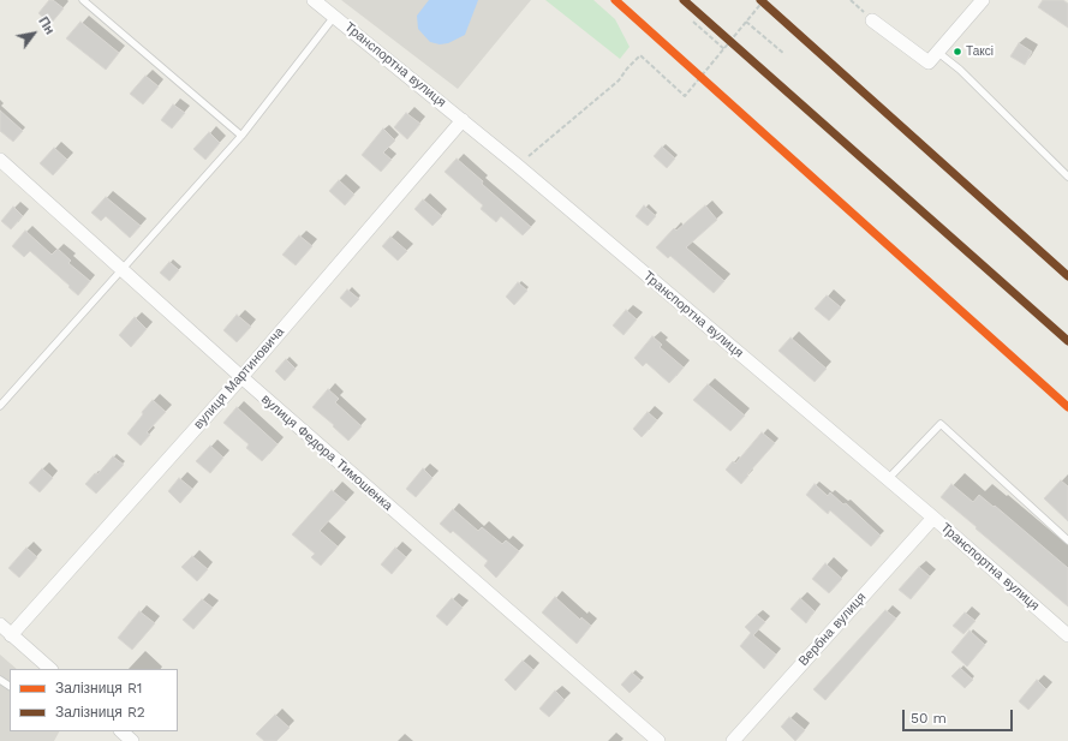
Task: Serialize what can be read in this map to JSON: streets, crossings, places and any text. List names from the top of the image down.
{
  "streets": {
    "street": [
      "Транспортна вулиця",
      "вулиця Мартиновича",
      "вулиця Федора Тимошенка",
      "Вербна вулиця"
    ]
  },
  "crossings": [
    ["Транспортна вулиця", "вулиця Мартиновича"],
    ["Транспортна вулиця", "Вербна вулиця"],
    ["вулиця Мартиновича", "вулиця Федора Тимошенка"]
  ],
  "places": ["Таксі"],
  "lines": ["rail line R1", "rail line R2"],
  "legend": ["Залізниця R1", "Залізниця R2"],
  "scale_bar": "50 m",
  "north": "top right"
}
